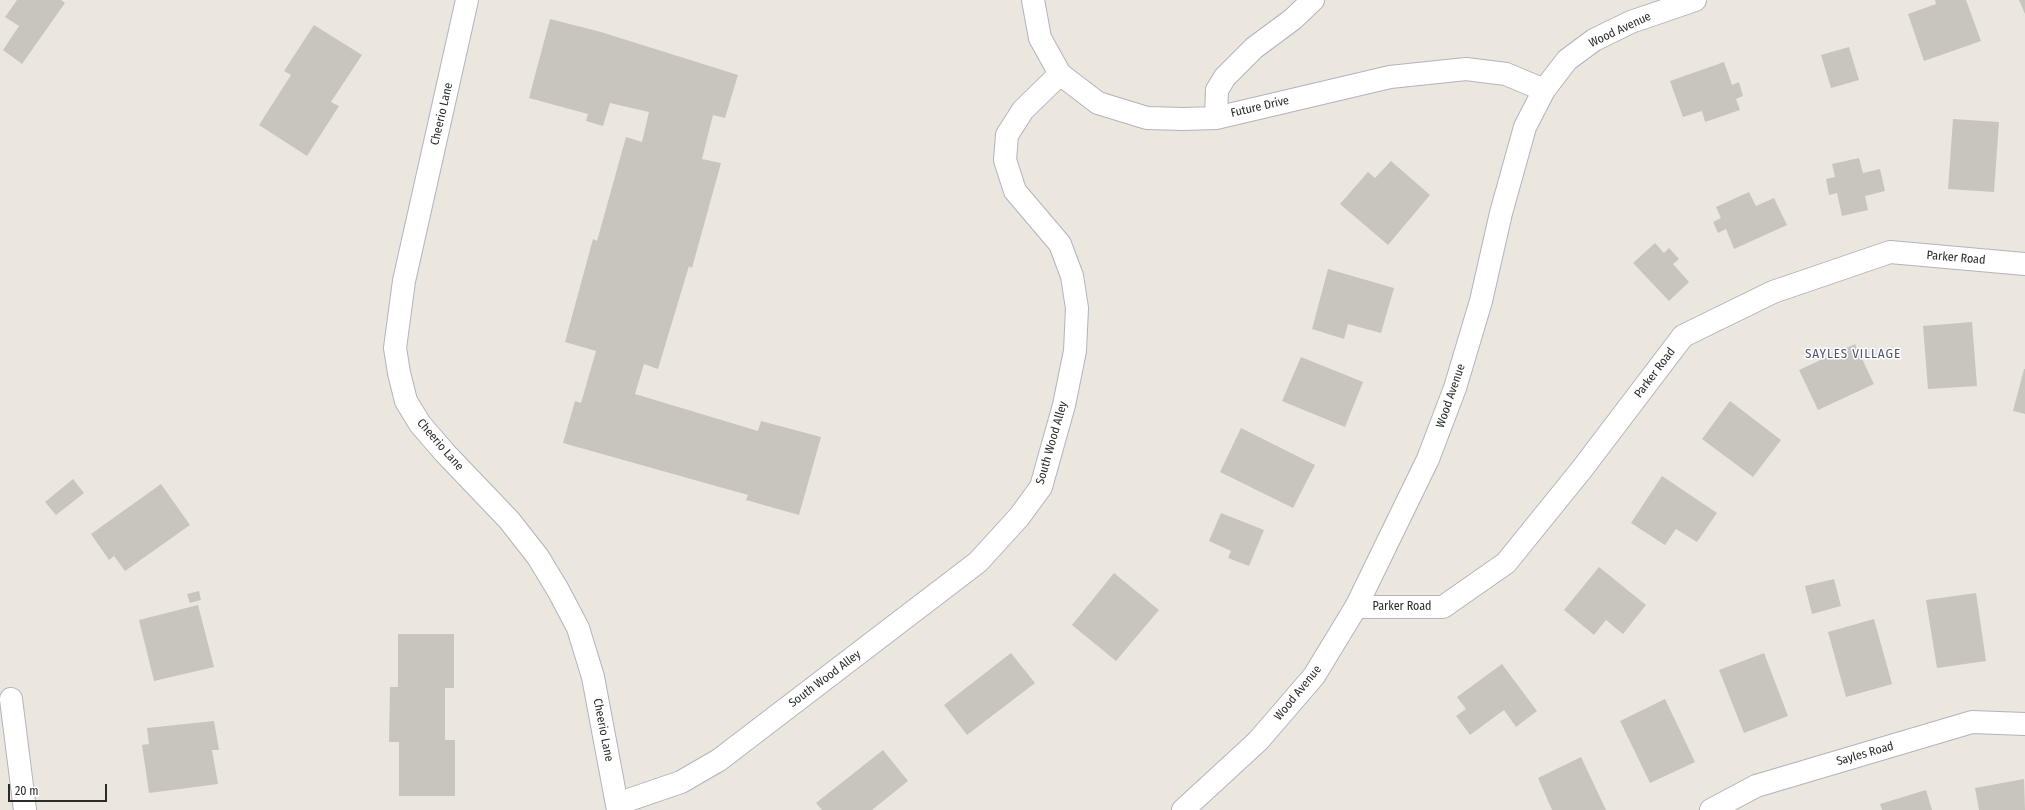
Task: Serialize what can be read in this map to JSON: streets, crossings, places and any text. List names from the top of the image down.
{
  "streets": {
    "street": [
      "Wood Avenue",
      "Future Drive",
      "Cheerio Lane",
      "Parker Road",
      "South Wood Alley",
      "Sayles Road"
    ]
  },
  "crossings": [
    ["Wood Avenue", "Future Drive"],
    ["Wood Avenue", "Parker Road"],
    ["Future Drive", "South Wood Alley"],
    ["Cheerio Lane", "South Wood Alley"]
  ],
  "districts": ["SAYLES VILLAGE"],
  "scale_bar": "20 m"
}
